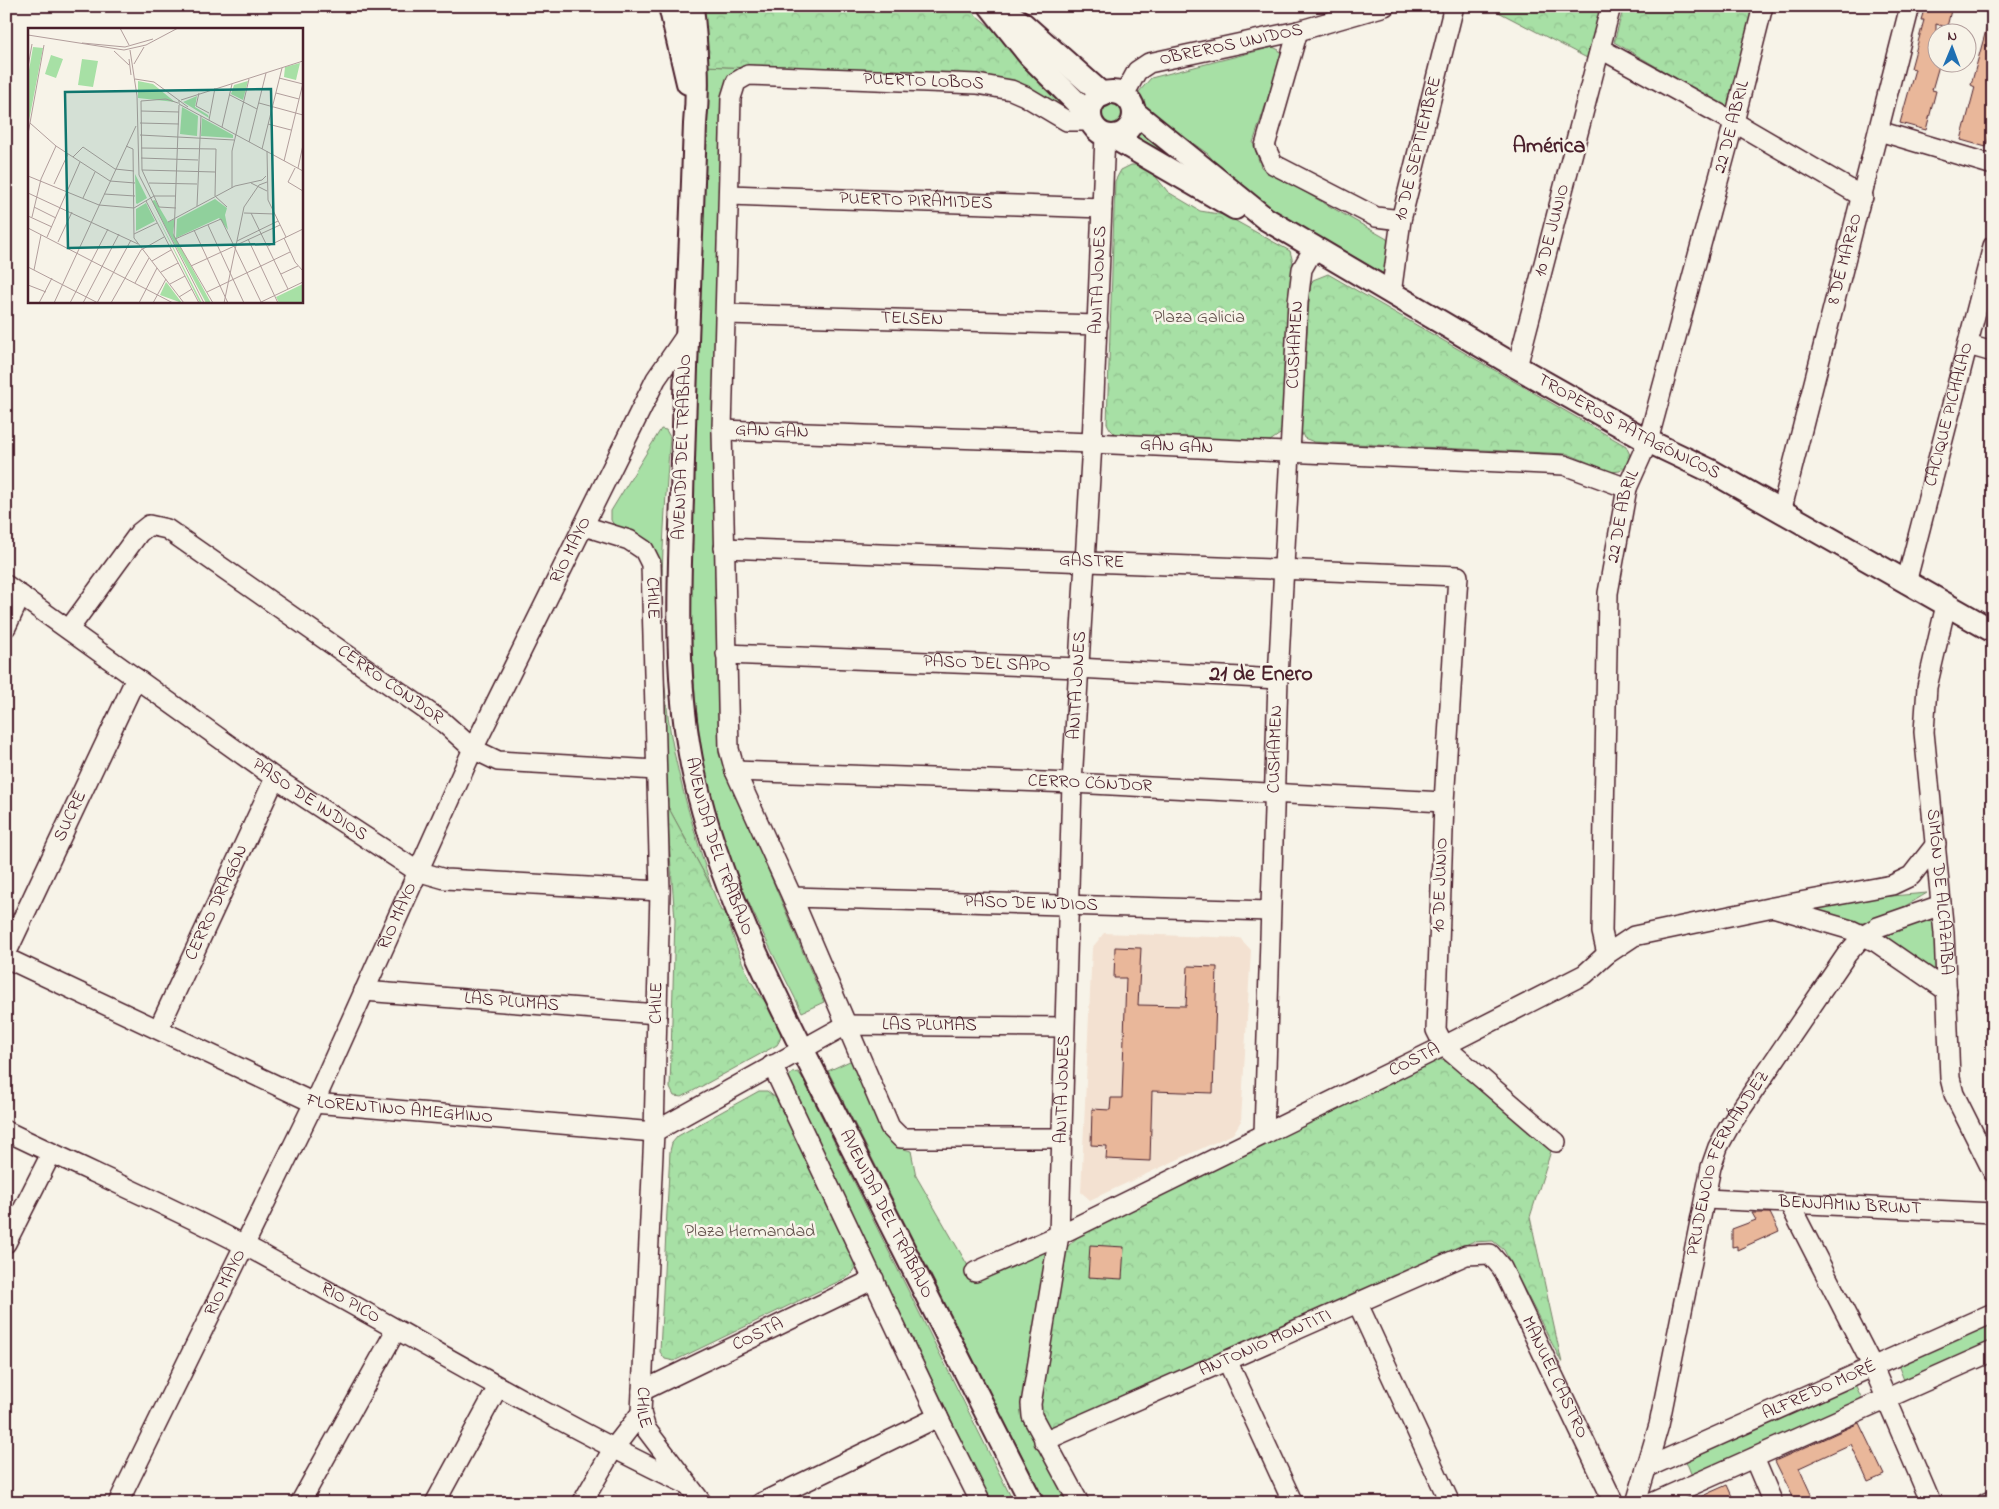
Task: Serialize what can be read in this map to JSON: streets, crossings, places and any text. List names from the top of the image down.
{
  "streets": {
    "main road": ["TROPEROS PATAGÓNICOS", "AVENIDA DEL TRABAJO"],
    "street": [
      "OBREROS UNIDOS",
      "PUERTO LOBOS",
      "22 DE ABRIL",
      "10 DE SEPTIEMBRE",
      "PUERTO PIRÁMIDES",
      "10 DE JUNIO",
      "8 DE MARZO",
      "ANITA JONES",
      "TELSEN",
      "CUSHAMEN",
      "CACIQUE PICHALAO",
      "GAN GAN",
      "RÍO MAYO",
      "GASTRE",
      "CHILE",
      "PASO DEL SAPO",
      "CERRO CÓNDOR",
      "PASO DE INDIOS",
      "SUCRE",
      "SIMÓN DE ALCAZABA",
      "CERRO DRAGÓN",
      "LAS PLUMAS",
      "COSTA",
      "FLORENTINO AMEGHINO",
      "PRUDENCIO FERNÁNDEZ",
      "BENJAMIN BRUNT",
      "RÍO PICO",
      "ANTONIO MONTITI",
      "MANUEL CASTRO",
      "ALFREDO MORÉ"
    ]
  },
  "crossings": [
    ["OBREROS UNIDOS", "TROPEROS PATAGÓNICOS"],
    ["PUERTO LOBOS", "ANITA JONES"],
    ["PUERTO LOBOS", "TROPEROS PATAGÓNICOS"],
    ["PUERTO LOBOS", "AVENIDA DEL TRABAJO"],
    ["22 DE ABRIL", "TROPEROS PATAGÓNICOS"],
    ["22 DE ABRIL", "GAN GAN"],
    ["22 DE ABRIL", "COSTA"],
    ["10 DE SEPTIEMBRE", "TROPEROS PATAGÓNICOS"],
    ["PUERTO PIRÁMIDES", "ANITA JONES"],
    ["PUERTO PIRÁMIDES", "AVENIDA DEL TRABAJO"],
    ["10 DE JUNIO", "TROPEROS PATAGÓNICOS"],
    ["10 DE JUNIO", "GASTRE"],
    ["10 DE JUNIO", "CERRO CÓNDOR"],
    ["10 DE JUNIO", "COSTA"],
    ["8 DE MARZO", "TROPEROS PATAGÓNICOS"],
    ["ANITA JONES", "TELSEN"],
    ["ANITA JONES", "TROPEROS PATAGÓNICOS"],
    ["ANITA JONES", "GAN GAN"],
    ["ANITA JONES", "AVENIDA DEL TRABAJO"],
    ["ANITA JONES", "GASTRE"],
    ["ANITA JONES", "PASO DEL SAPO"],
    ["ANITA JONES", "CERRO CÓNDOR"],
    ["ANITA JONES", "PASO DE INDIOS"],
    ["ANITA JONES", "LAS PLUMAS"],
    ["ANITA JONES", "COSTA"],
    ["TELSEN", "AVENIDA DEL TRABAJO"],
    ["CUSHAMEN", "TROPEROS PATAGÓNICOS"],
    ["CUSHAMEN", "GAN GAN"],
    ["CUSHAMEN", "GASTRE"],
    ["CUSHAMEN", "PASO DEL SAPO"],
    ["CUSHAMEN", "CERRO CÓNDOR"],
    ["CUSHAMEN", "PASO DE INDIOS"],
    ["CUSHAMEN", "COSTA"],
    ["CACIQUE PICHALAO", "TROPEROS PATAGÓNICOS"],
    ["TROPEROS PATAGÓNICOS", "SIMÓN DE ALCAZABA"],
    ["GAN GAN", "AVENIDA DEL TRABAJO"],
    ["AVENIDA DEL TRABAJO", "RÍO MAYO"],
    ["AVENIDA DEL TRABAJO", "GASTRE"],
    ["AVENIDA DEL TRABAJO", "PASO DEL SAPO"],
    ["AVENIDA DEL TRABAJO", "CERRO CÓNDOR"],
    ["AVENIDA DEL TRABAJO", "PASO DE INDIOS"],
    ["AVENIDA DEL TRABAJO", "LAS PLUMAS"],
    ["AVENIDA DEL TRABAJO", "COSTA"],
    ["RÍO MAYO", "CHILE"],
    ["RÍO MAYO", "CERRO CÓNDOR"],
    ["RÍO MAYO", "PASO DE INDIOS"],
    ["RÍO MAYO", "LAS PLUMAS"],
    ["RÍO MAYO", "FLORENTINO AMEGHINO"],
    ["RÍO MAYO", "RÍO PICO"],
    ["CHILE", "CERRO CÓNDOR"],
    ["CHILE", "PASO DE INDIOS"],
    ["CHILE", "LAS PLUMAS"],
    ["CHILE", "COSTA"],
    ["CHILE", "FLORENTINO AMEGHINO"],
    ["CHILE", "RÍO PICO"],
    ["CERRO CÓNDOR", "PASO DE INDIOS"],
    ["PASO DE INDIOS", "SUCRE"],
    ["PASO DE INDIOS", "CERRO DRAGÓN"],
    ["SIMÓN DE ALCAZABA", "COSTA"],
    ["SIMÓN DE ALCAZABA", "PRUDENCIO FERNÁNDEZ"],
    ["CERRO DRAGÓN", "FLORENTINO AMEGHINO"],
    ["COSTA", "PRUDENCIO FERNÁNDEZ"],
    ["PRUDENCIO FERNÁNDEZ", "BENJAMIN BRUNT"],
    ["PRUDENCIO FERNÁNDEZ", "ALFREDO MORÉ"],
    ["ANTONIO MONTITI", "MANUEL CASTRO"]
  ],
  "districts": ["América", "21 de Enero"],
  "parks": ["Plaza Galicia", "Plaza Hermandad"],
  "north": "top"
}
